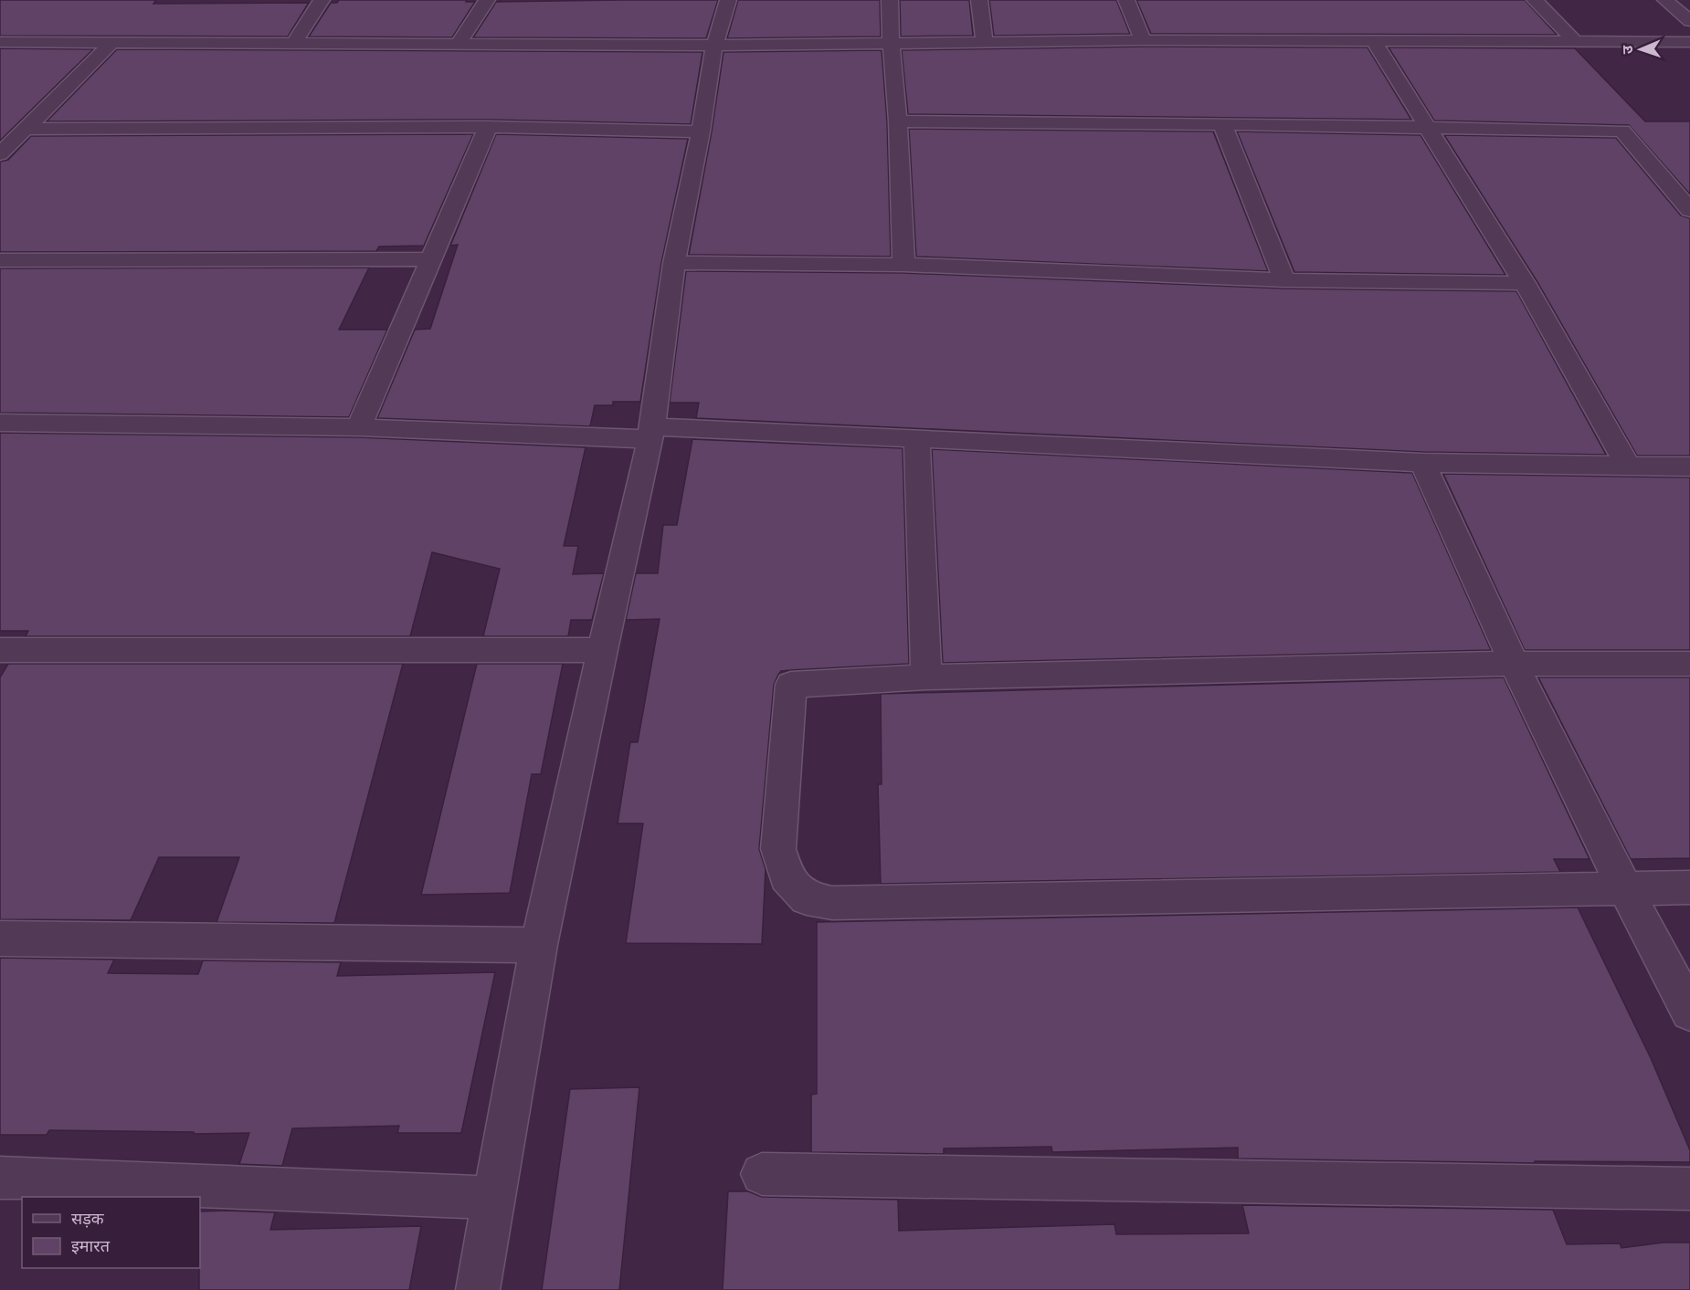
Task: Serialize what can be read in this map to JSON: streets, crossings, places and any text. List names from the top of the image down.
{
  "legend": ["सड़क", "इमारत"],
  "north": "left"
}
